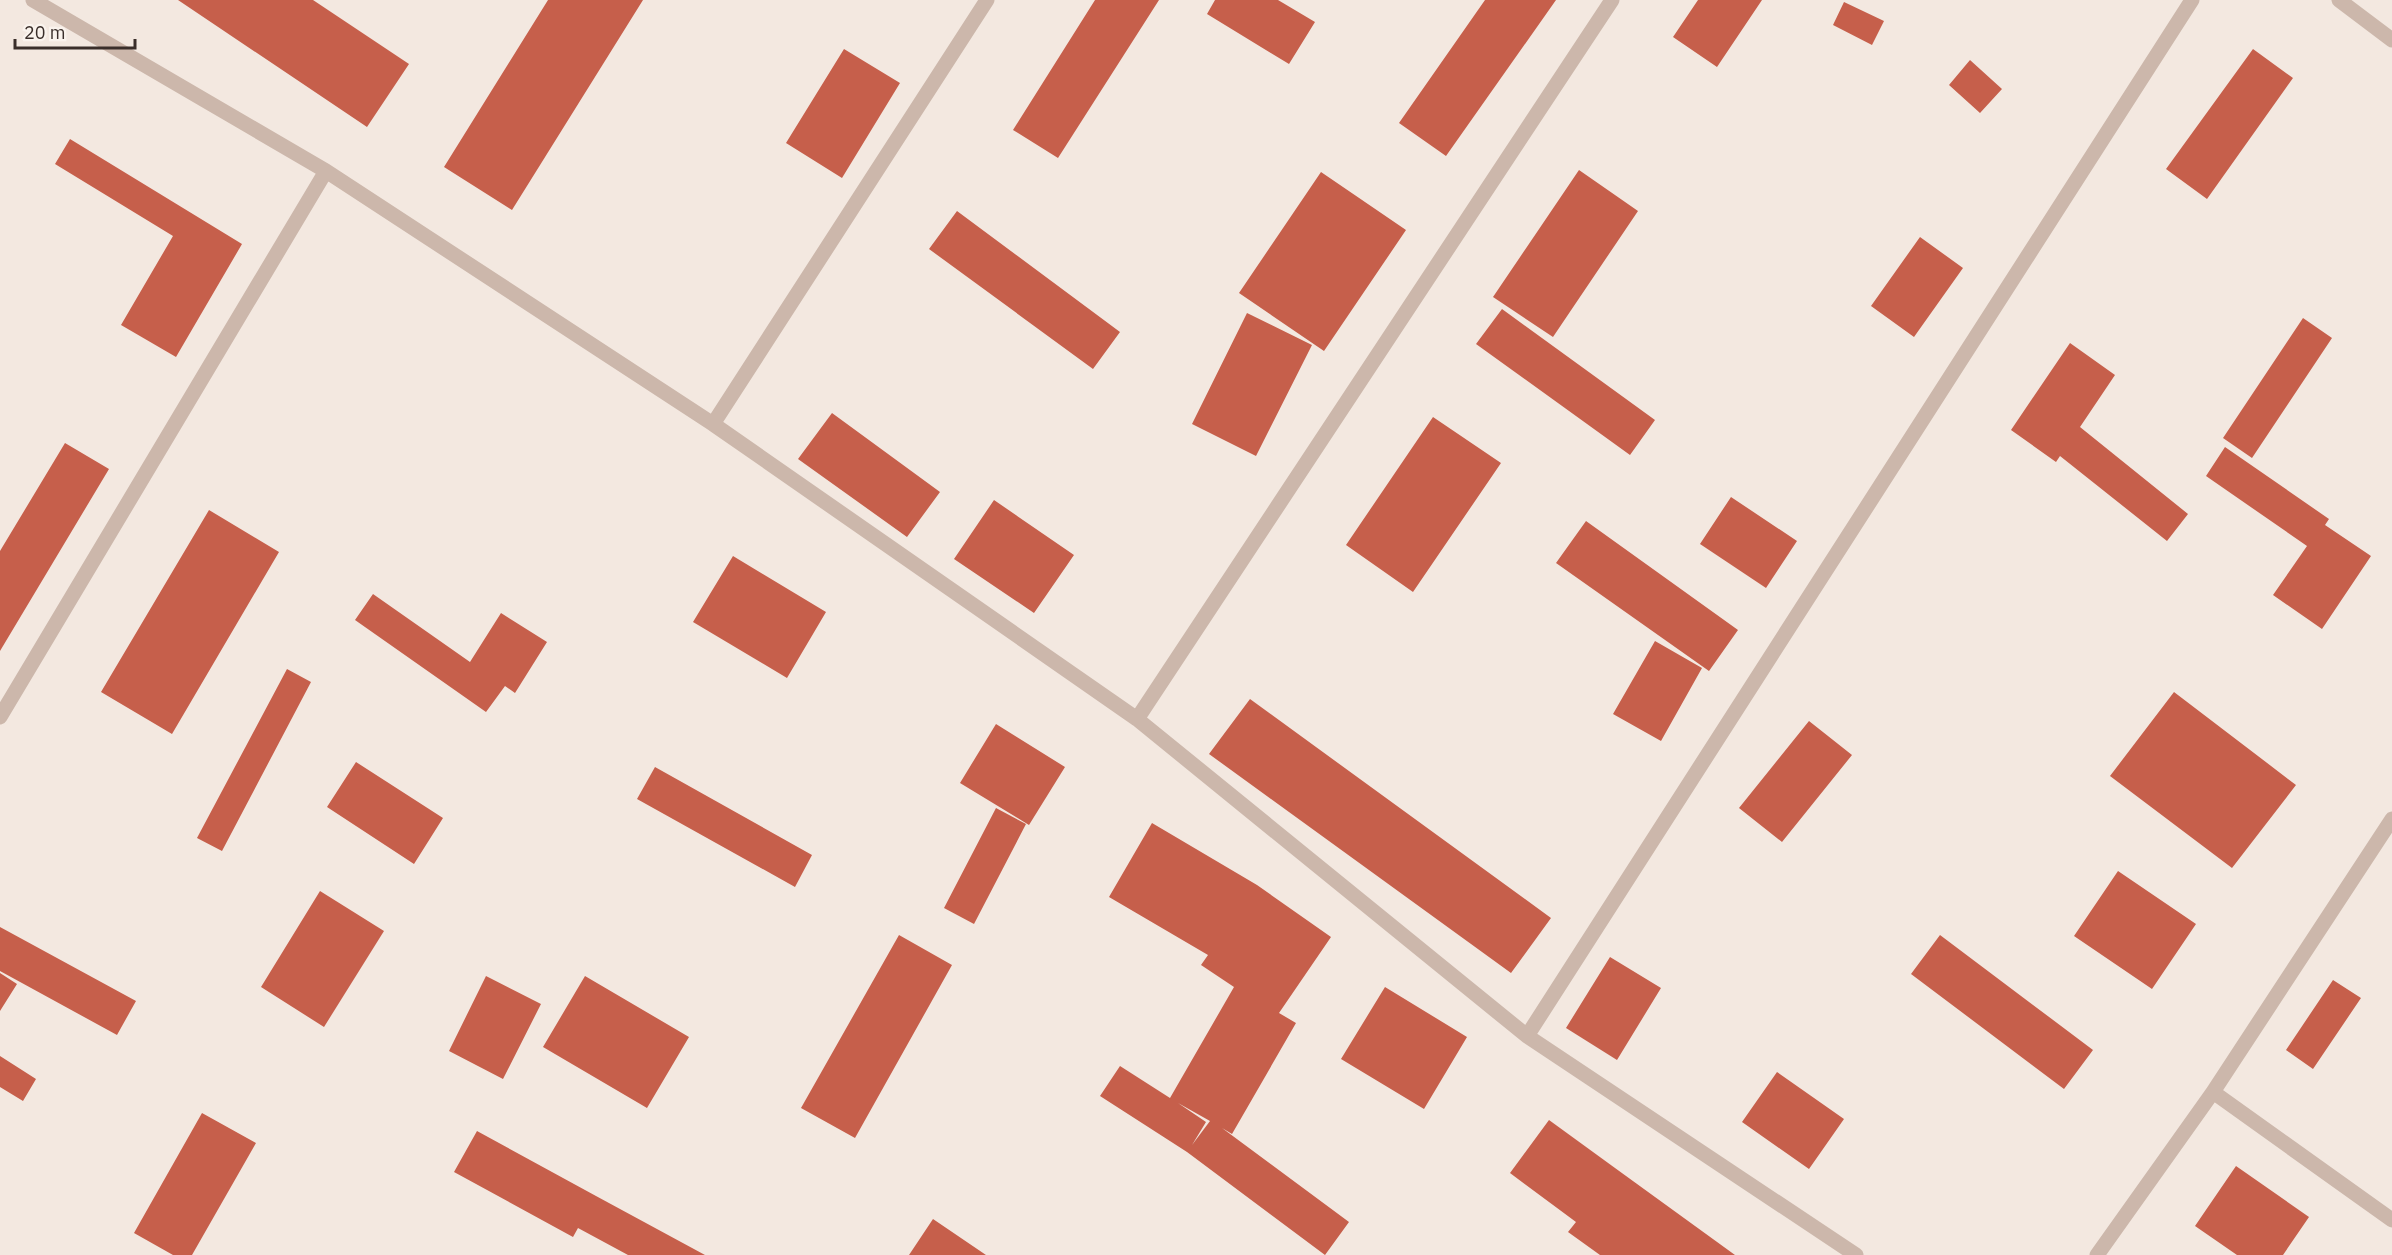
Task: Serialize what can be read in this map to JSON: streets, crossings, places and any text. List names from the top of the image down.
{
  "scale_bar": "20 m"
}
